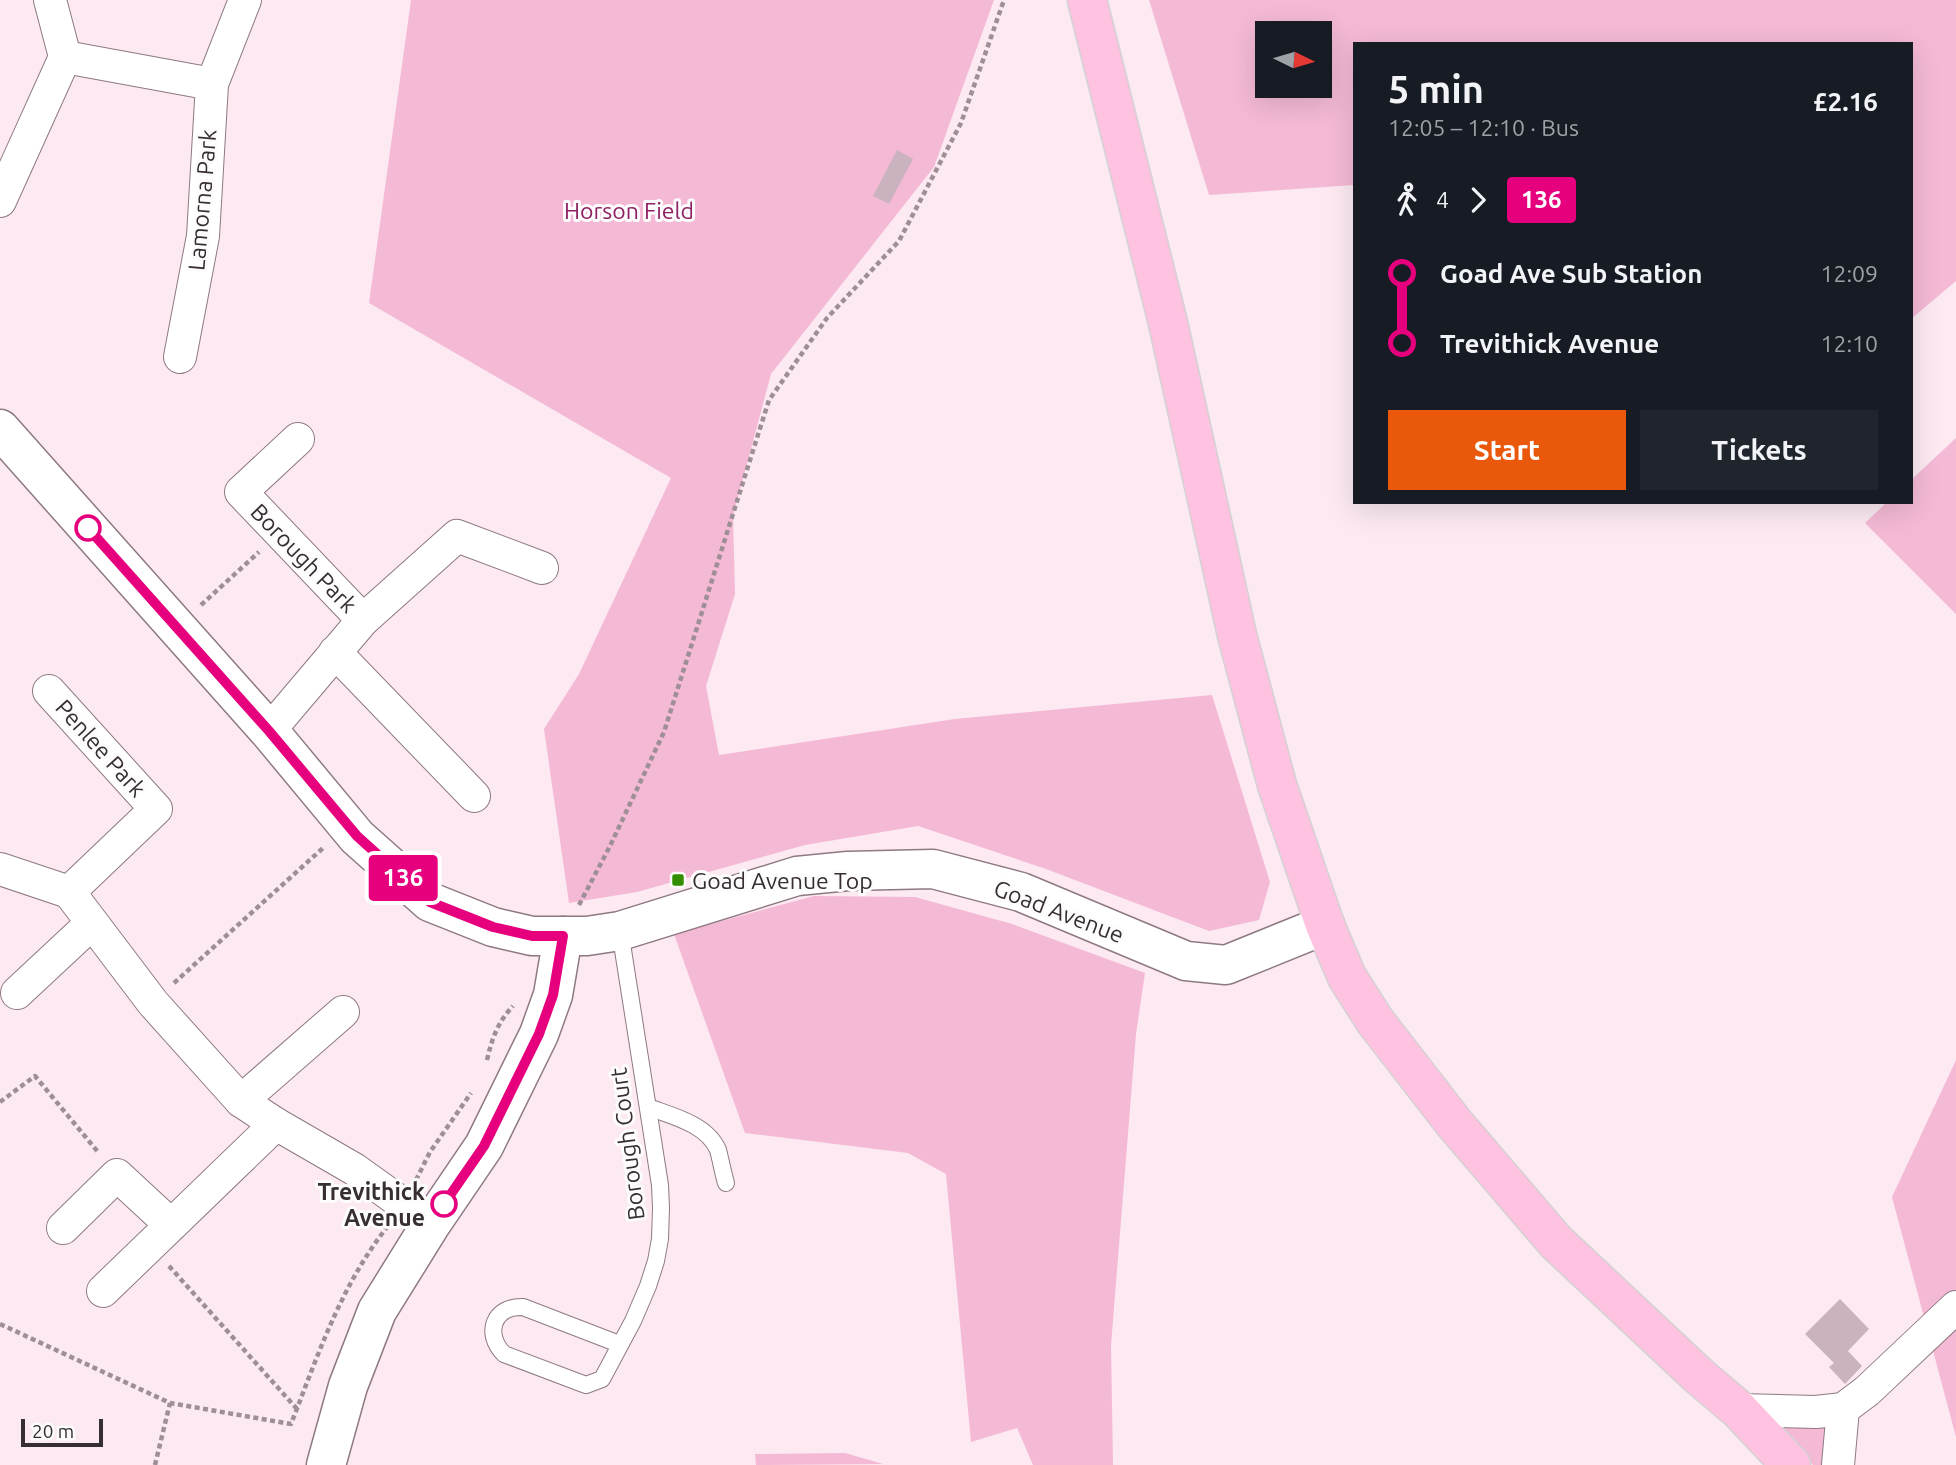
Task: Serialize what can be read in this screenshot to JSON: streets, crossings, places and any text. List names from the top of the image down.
{
  "streets": {
    "street": [
      "Lamorna Park",
      "Borough Park",
      "Penlee Park",
      "Goad Avenue"
    ],
    "lane": ["Borough Court"]
  },
  "crossings": [
    ["Borough Park", "Goad Avenue"],
    ["Goad Avenue", "Borough Court"]
  ],
  "parks": ["Horson Field"],
  "places": {
    "transit": ["Goad Avenue Top"],
    "other": ["Trevithick Avenue"]
  },
  "lines": ["bus line 136"],
  "scale_bar": "20 m",
  "north": "right",
  "page": {
    "on_map": "136",
    "heading": ["5 min", "12:05 – 12:10 · Bus", "£2.16"],
    "legs": ["4", "136"],
    "list": [
      {
        "name": "Goad Ave Sub Station",
        "value": "12:09"
      },
      {
        "name": "Trevithick Avenue",
        "value": "12:10"
      }
    ],
    "buttons": ["Start", "Tickets"],
    "scale": "20 m"
  }
}
